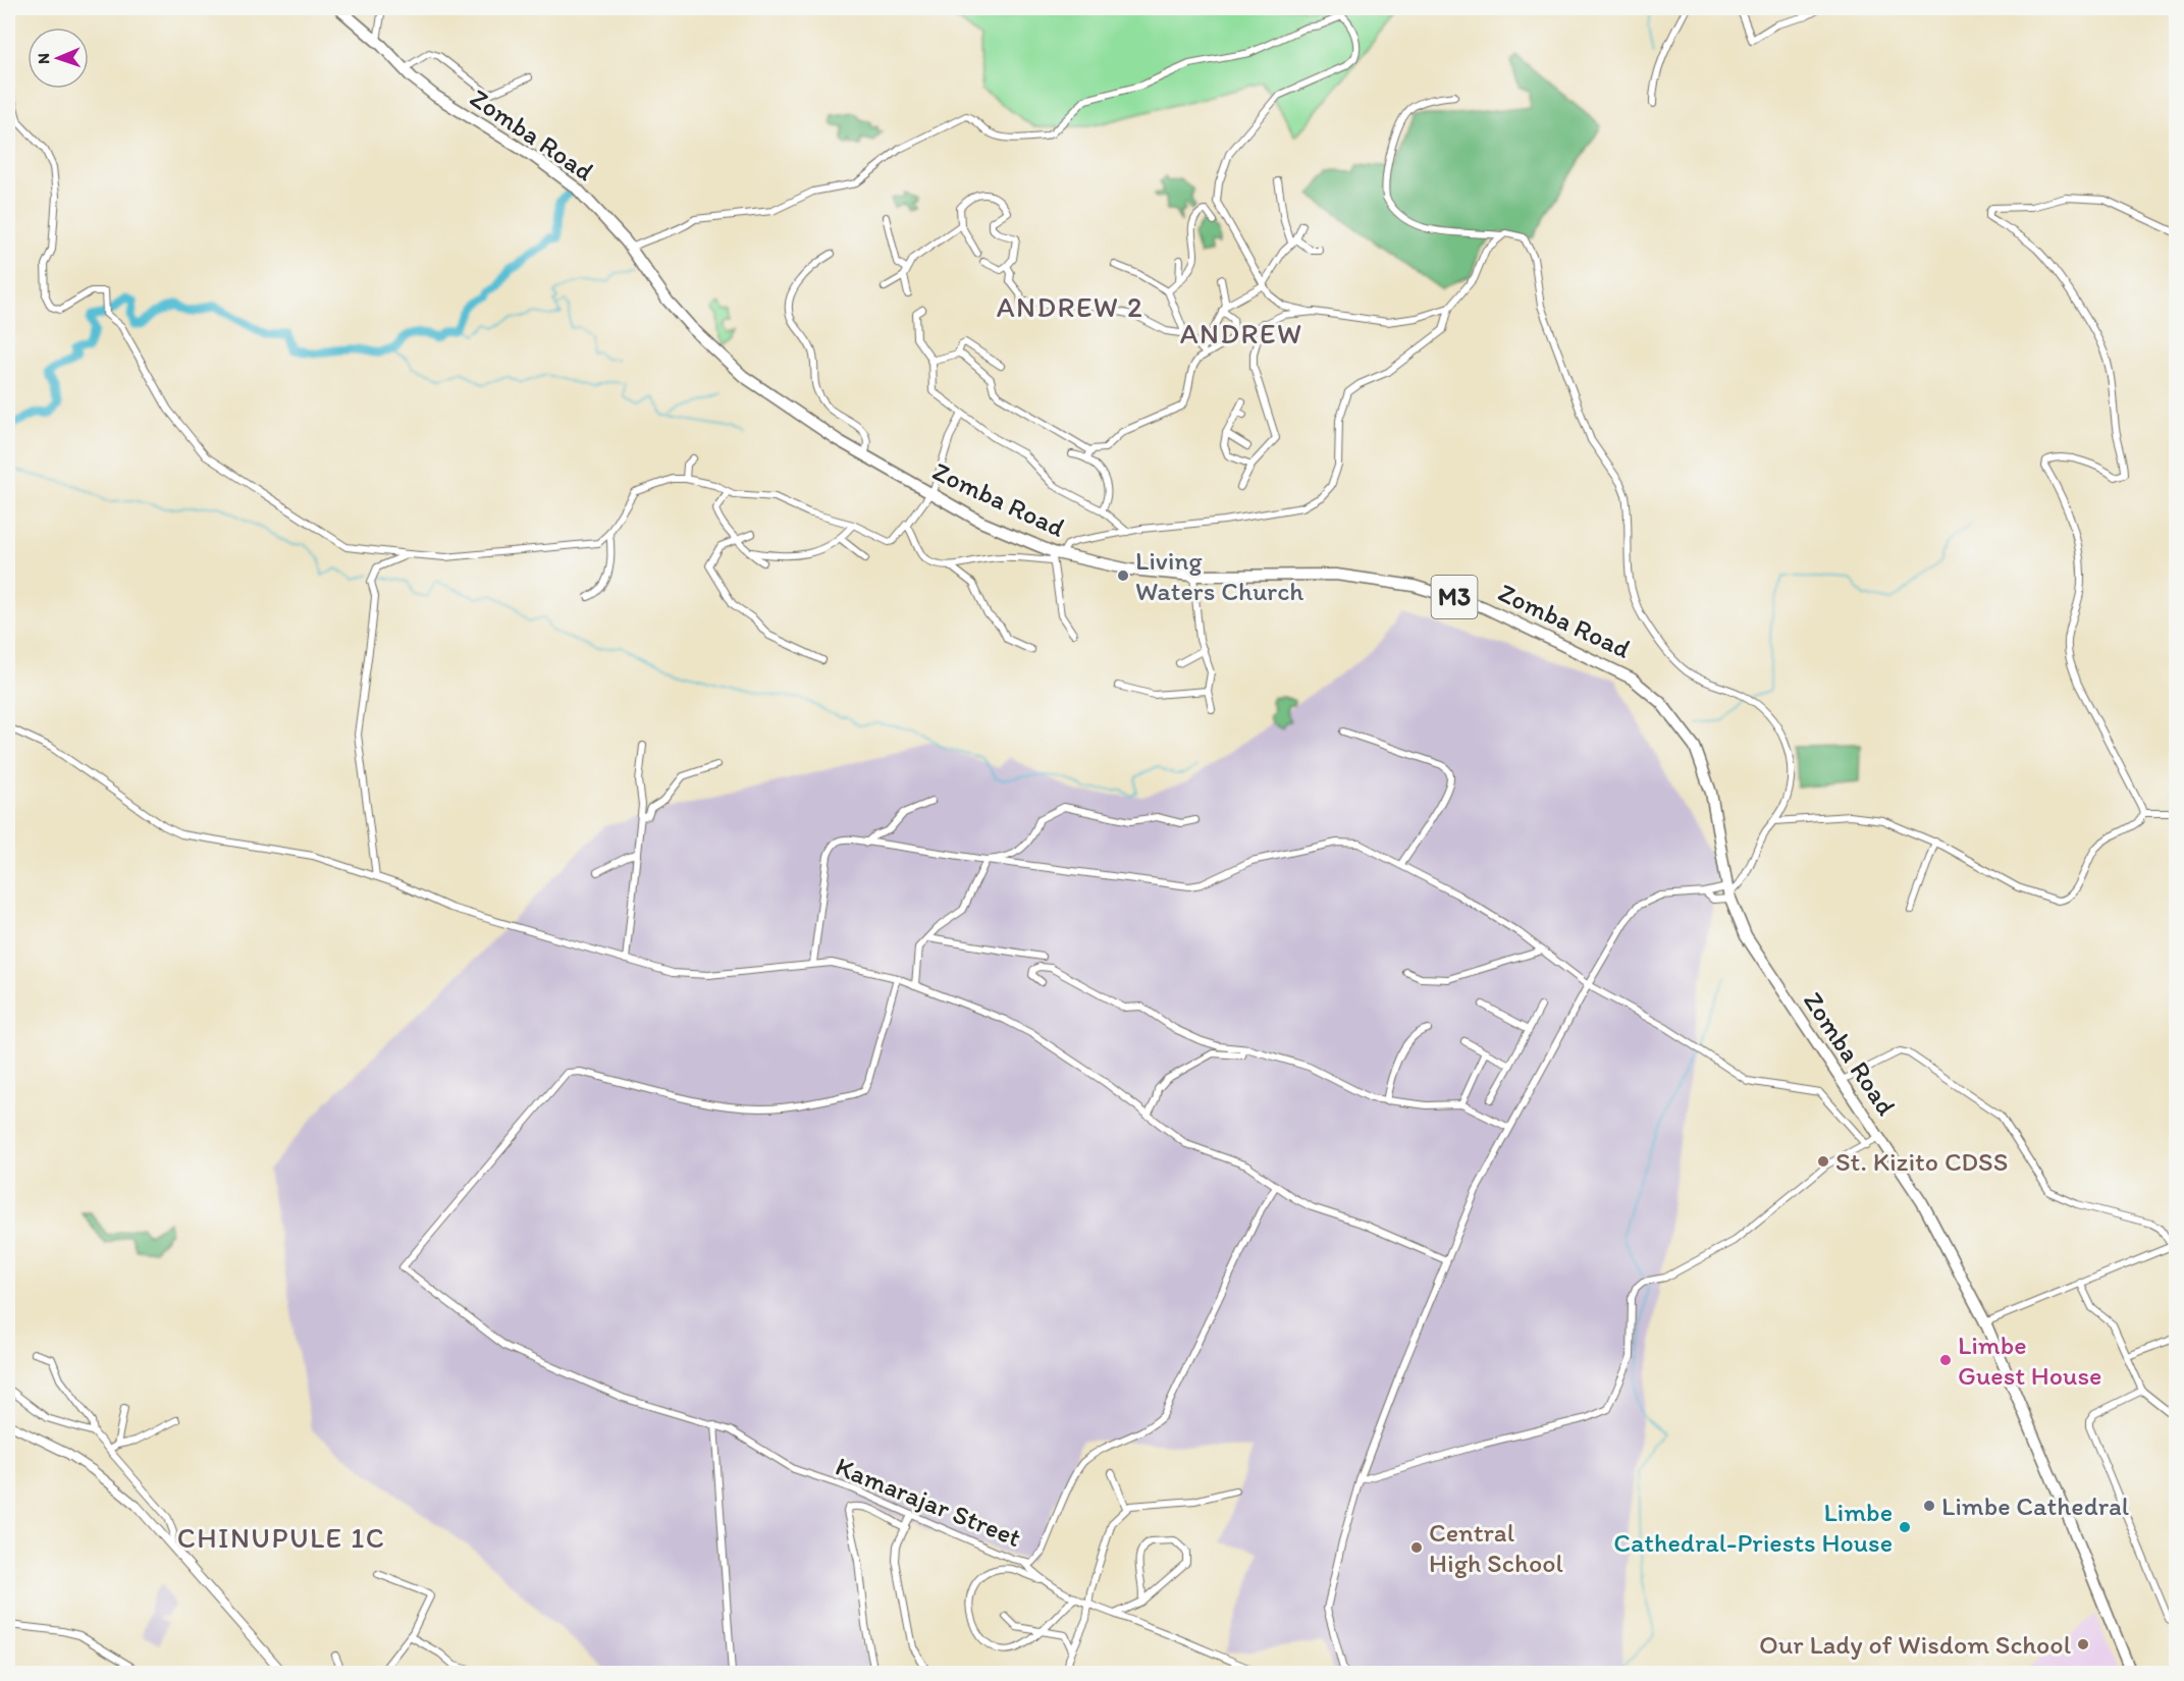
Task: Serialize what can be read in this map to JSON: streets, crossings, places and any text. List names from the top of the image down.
{
  "streets": {
    "highway": ["Zomba Road", "M3"],
    "street": ["Kamarajar Street"]
  },
  "districts": ["ANDREW 2", "ANDREW", "CHINUPULE 1C"],
  "places": [
    "Living Waters Church",
    "St. Kizito CDSS",
    "Limbe Guest House",
    "Limbe Cathedral",
    "Limbe Cathedral-Priests House",
    "Central High School",
    "Our Lady of Wisdom School"
  ],
  "north": "left"
}
